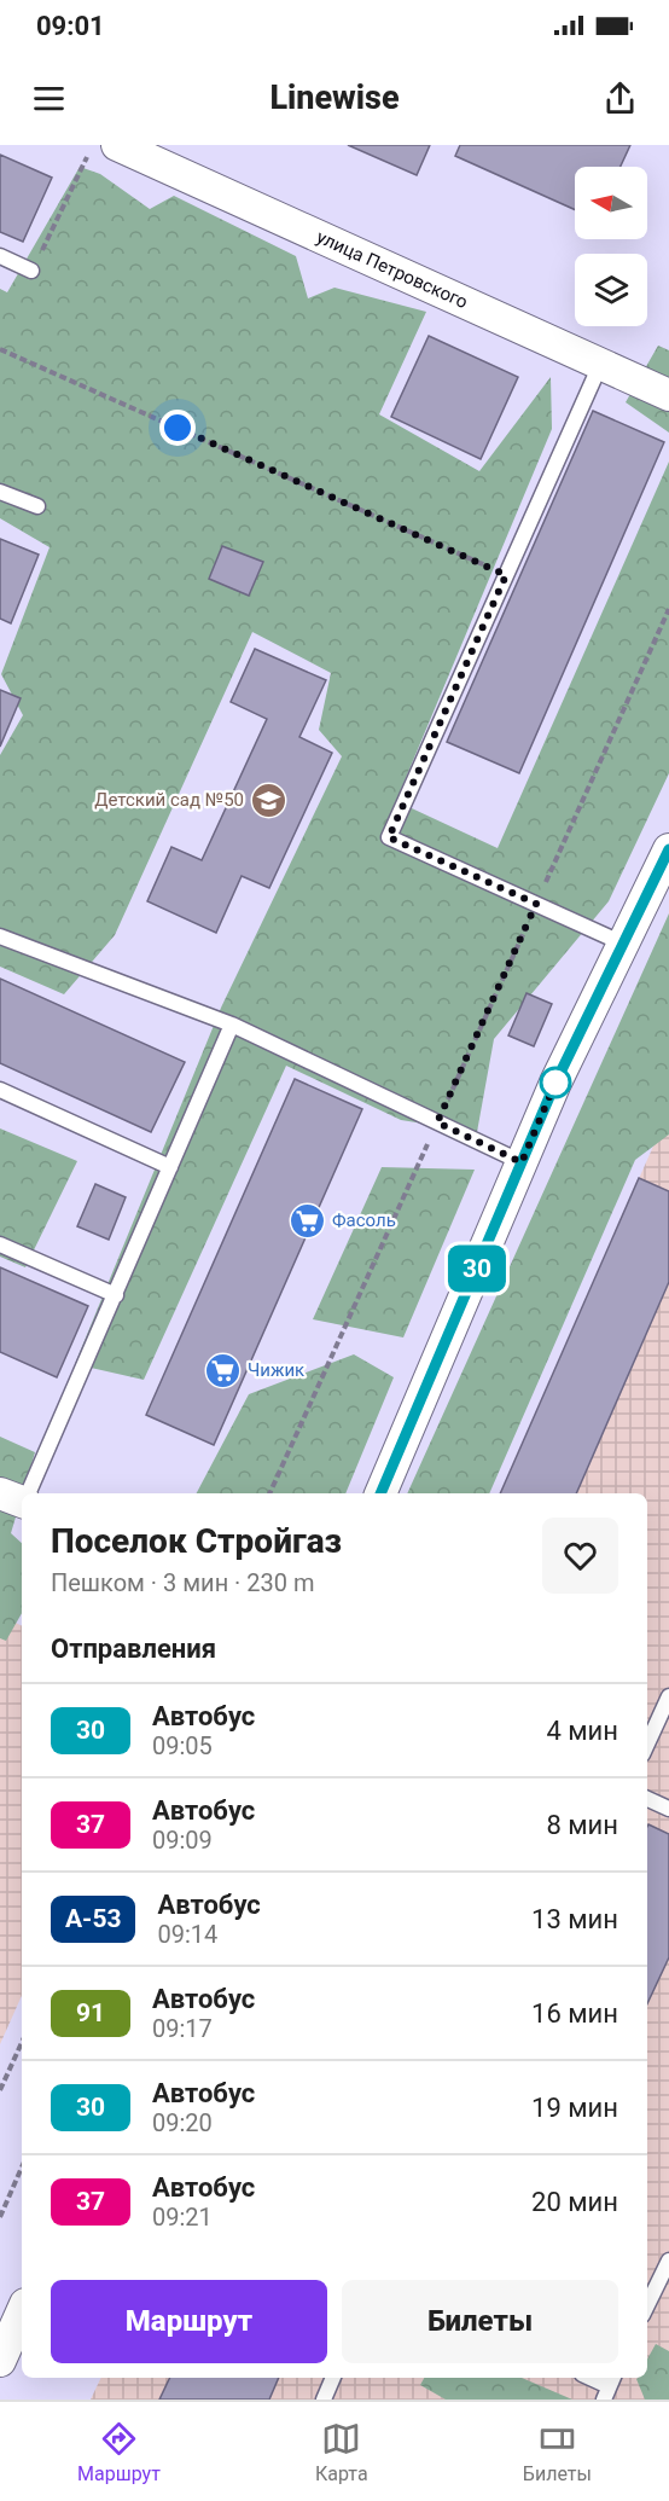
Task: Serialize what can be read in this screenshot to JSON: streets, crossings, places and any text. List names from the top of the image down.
{
  "streets": {
    "street": ["улица Петровского"]
  },
  "places": {
    "school or university": ["Детский сад №50"],
    "supermarket": ["Фасоль", "Чижик"]
  },
  "lines": ["bus line 30"],
  "north": "left",
  "page": {
    "status": "09:01",
    "header": "Linewise",
    "on_map": "30",
    "heading": [
      ["Поселок Стройгаз", "Пешком · 3 мин · 230 m"],
      "Отправления"
    ],
    "list": [
      {
        "mark": "30",
        "name": "Автобус",
        "note": "09:05",
        "value": "4 мин"
      },
      {
        "mark": "37",
        "name": "Автобус",
        "note": "09:09",
        "value": "8 мин"
      },
      {
        "mark": "А-53",
        "name": "Автобус",
        "note": "09:14",
        "value": "13 мин"
      },
      {
        "mark": "91",
        "name": "Автобус",
        "note": "09:17",
        "value": "16 мин"
      },
      {
        "mark": "30",
        "name": "Автобус",
        "note": "09:20",
        "value": "19 мин"
      },
      {
        "mark": "37",
        "name": "Автобус",
        "note": "09:21",
        "value": "20 мин"
      }
    ],
    "buttons": ["Маршрут", "Билеты"],
    "tabs": ["Маршрут", "Карта", "Билеты"]
  }
}
